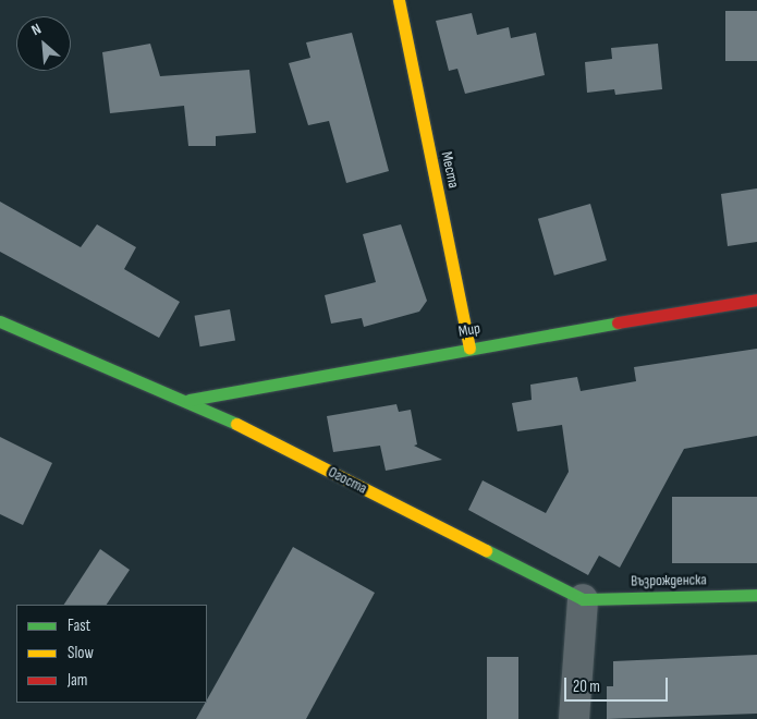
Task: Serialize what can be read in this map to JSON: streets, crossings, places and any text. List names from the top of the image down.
{
  "streets": {
    "street": [
      "Места",
      "Мир",
      "Огоста",
      "Възрожденска"
    ]
  },
  "crossings": [
    ["Места", "Мир"],
    ["Мир", "Огоста"],
    ["Огоста", "Възрожденска"]
  ],
  "legend": ["Fast", "Slow", "Jam"],
  "scale_bar": "20 m",
  "north": "top left"
}
